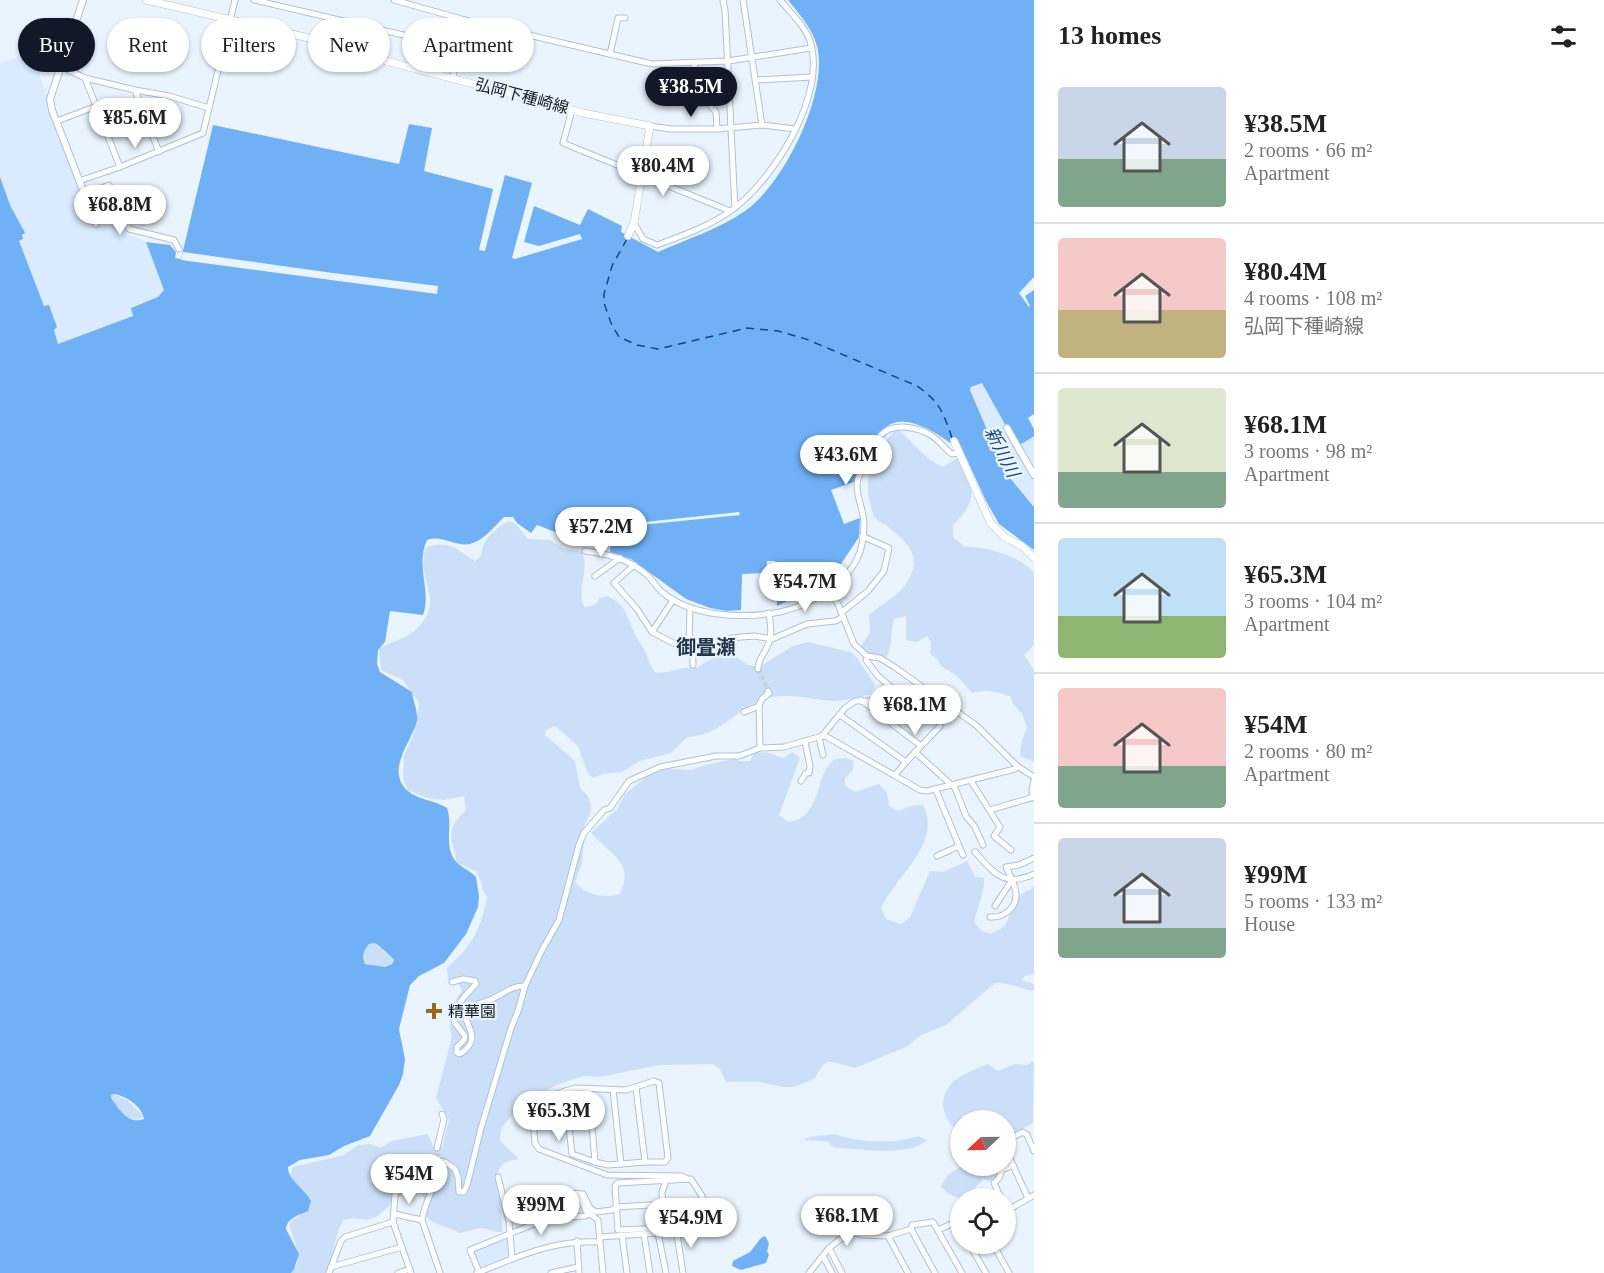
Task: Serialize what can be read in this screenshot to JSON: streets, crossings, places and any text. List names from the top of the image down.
{
  "streets": {
    "main road": ["弘岡下種崎線"]
  },
  "districts": ["御畳瀬"],
  "water": ["新川川"],
  "places": {
    "health": ["精華園"]
  },
  "north": "left",
  "page": {
    "heading": "13 homes",
    "chip": [
      "Buy",
      "Rent",
      "Filters",
      "New",
      "Apartment"
    ],
    "price": [
      "¥38.5M",
      "¥85.6M",
      "¥80.4M",
      "¥68.8M",
      "¥43.6M",
      "¥57.2M",
      "¥54.7M",
      "¥68.1M",
      "¥65.3M",
      "¥54M",
      "¥99M",
      "¥68.1M",
      "¥54.9M"
    ],
    "list": [
      {
        "name": "¥38.5M",
        "note": "2 rooms · 66 m² · Apartment"
      },
      {
        "name": "¥80.4M",
        "note": "4 rooms · 108 m² · 弘岡下種崎線"
      },
      {
        "name": "¥68.1M",
        "note": "3 rooms · 98 m² · Apartment"
      },
      {
        "name": "¥65.3M",
        "note": "3 rooms · 104 m² · Apartment"
      },
      {
        "name": "¥54M",
        "note": "2 rooms · 80 m² · Apartment"
      },
      {
        "name": "¥99M",
        "note": "5 rooms · 133 m² · House"
      }
    ]
  }
}
